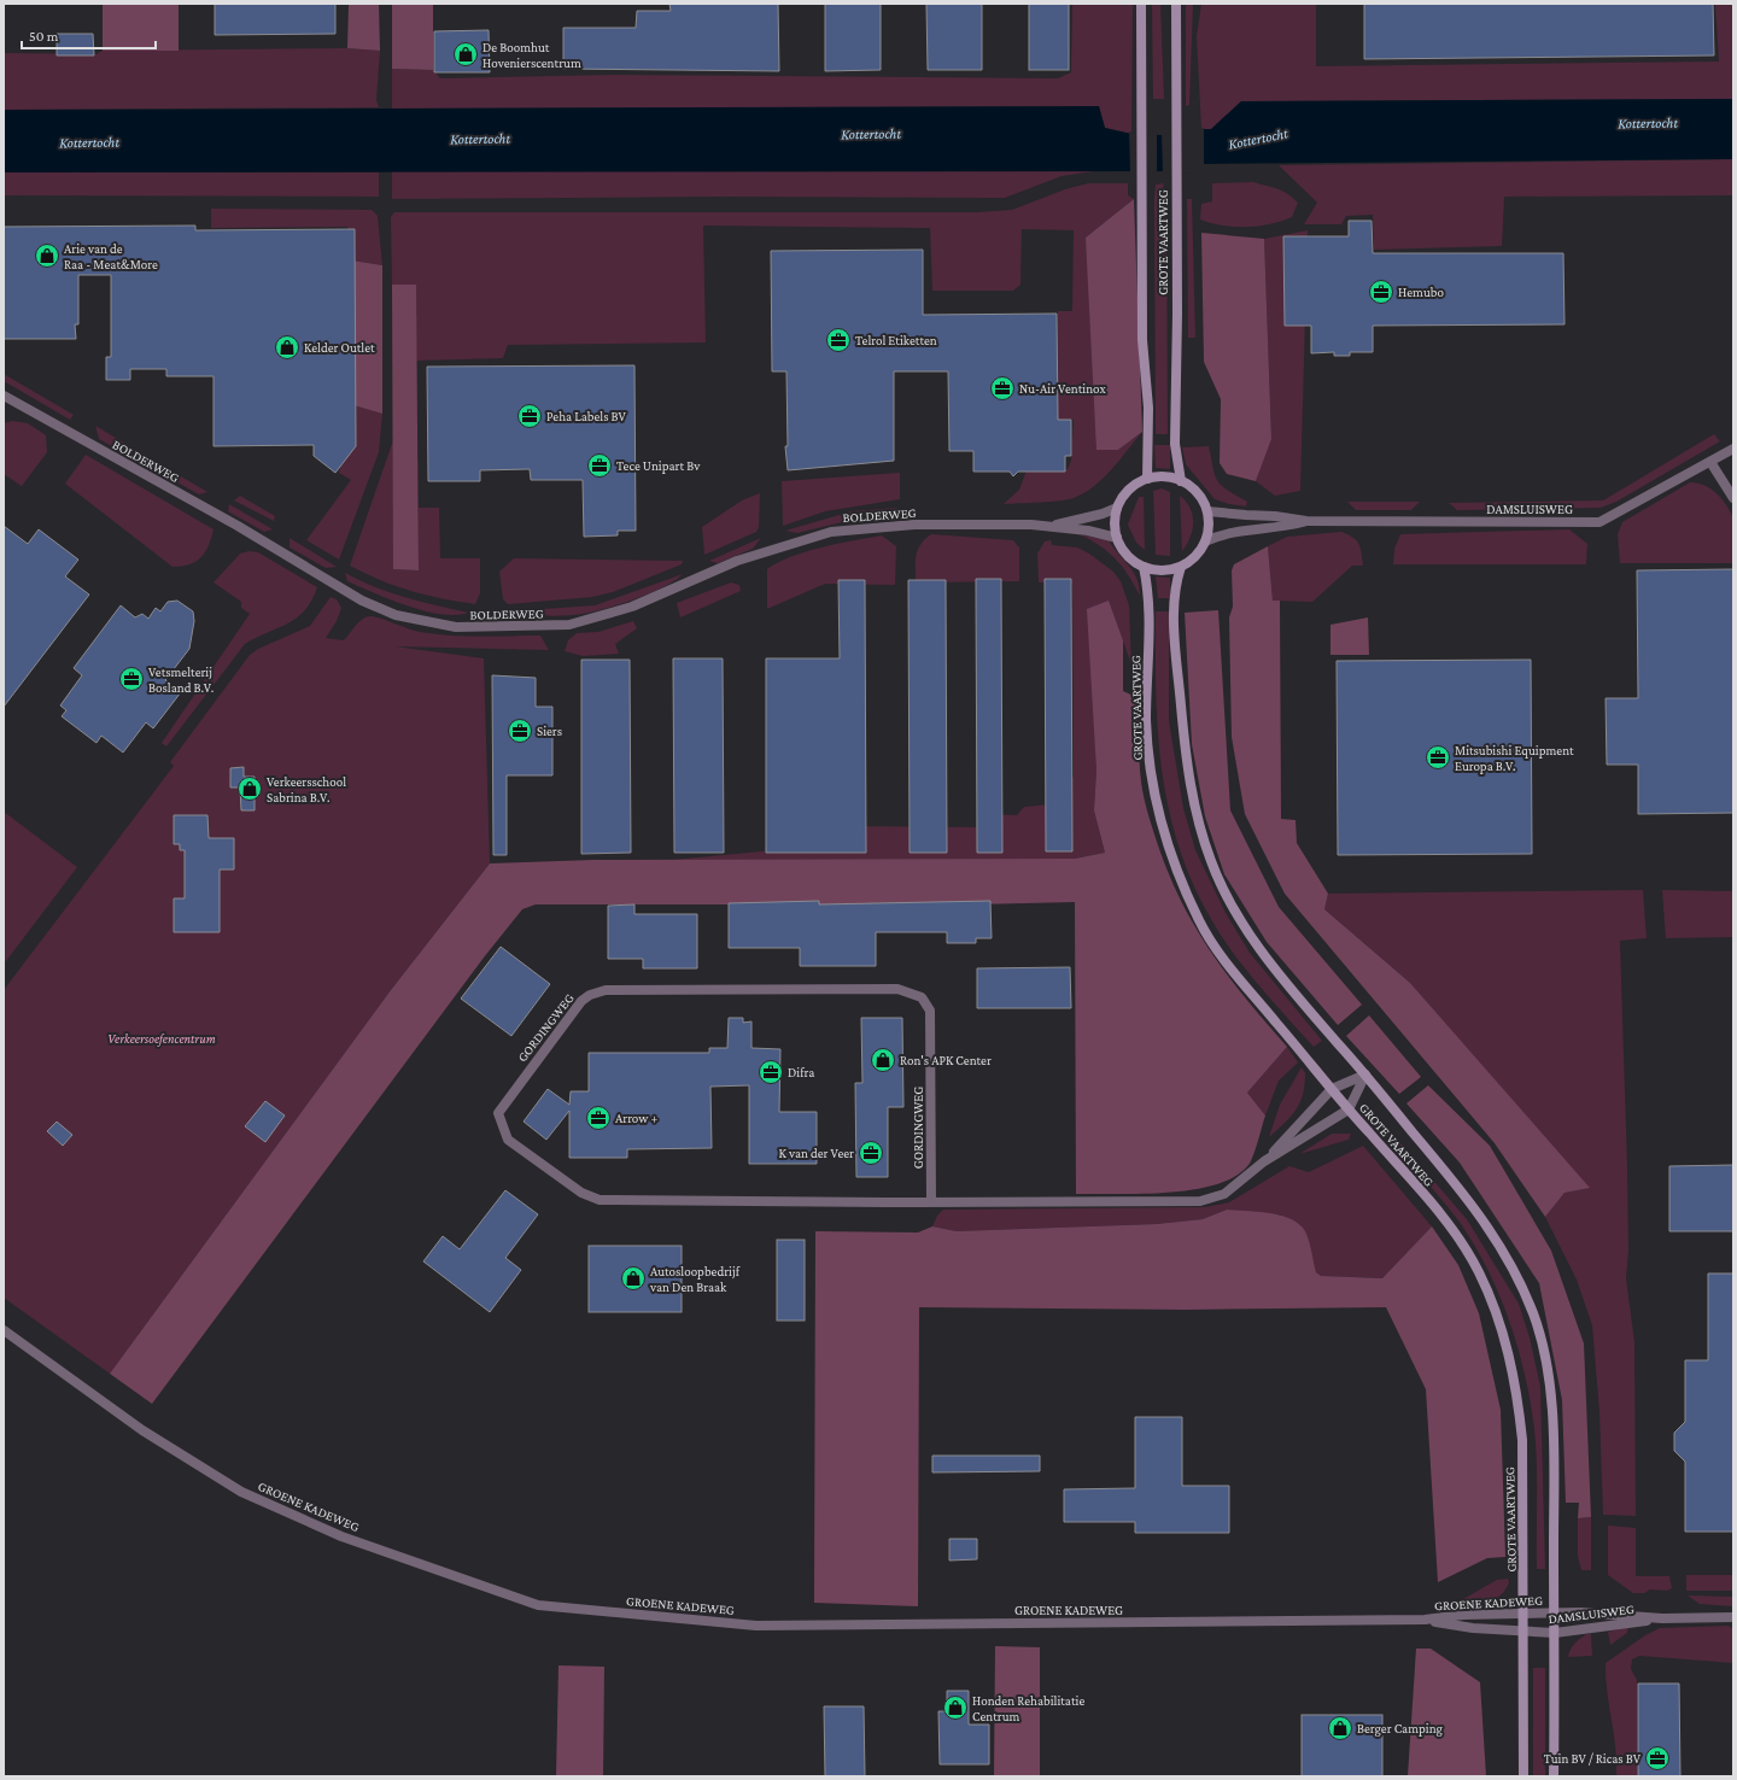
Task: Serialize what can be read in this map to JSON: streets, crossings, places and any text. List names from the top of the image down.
{
  "streets": {
    "main road": ["GROTE VAARTWEG"],
    "street": [
      "BOLDERWEG",
      "DAMSLUISWEG",
      "GORDINGWEG",
      "GROENE KADEWEG"
    ]
  },
  "crossings": [
    ["GROTE VAARTWEG", "BOLDERWEG"],
    ["GROTE VAARTWEG", "DAMSLUISWEG"],
    ["GROTE VAARTWEG", "GORDINGWEG"],
    ["GROTE VAARTWEG", "GROENE KADEWEG"],
    ["BOLDERWEG", "DAMSLUISWEG"],
    ["DAMSLUISWEG", "GROENE KADEWEG"]
  ],
  "water": ["Kottertocht"],
  "parks": ["Verkeersoefencentrum"],
  "places": {
    "shop": [
      "De Boomhut Hovenierscentrum",
      "Arie van de Raa - Meat&More",
      "Kelder Outlet",
      "Verkeersschool Sabrina B.V.",
      "Ron's APK Center",
      "Autosloopbedrijf van Den Braak",
      "Honden Rehabilitatie Centrum",
      "Berger Camping"
    ],
    "office": [
      "Hemubo",
      "Telrol Etiketten",
      "Nu-Air Ventinox",
      "Peha Labels BV",
      "Tece Unipart Bv",
      "Vetsmelterij Bosland B.V.",
      "Siers",
      "Mitsubishi Equipment Europa B.V.",
      "Difra",
      "Arrow +",
      "K van der Veer",
      "Tuin BV / Ricas BV"
    ]
  },
  "scale_bar": "50 m"
}
